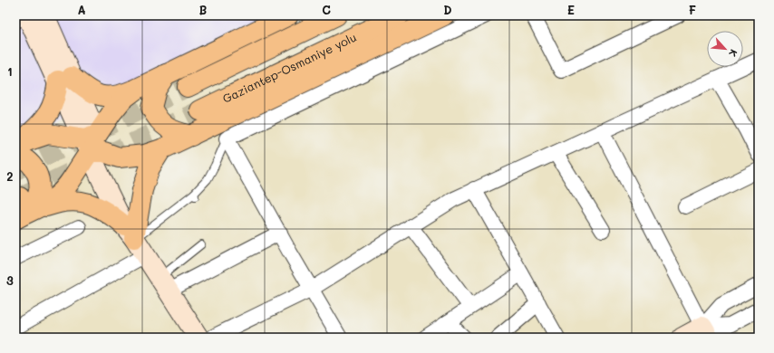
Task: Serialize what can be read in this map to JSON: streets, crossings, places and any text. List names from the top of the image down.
{
  "streets": {
    "highway": ["Gaziantep-Osmaniye yolu"]
  },
  "north": "bottom right",
  "grid": {
    "columns": [
      "A",
      "B",
      "C",
      "D",
      "E",
      "F"
    ],
    "rows": ["1", "2", "3"]
  }
}
